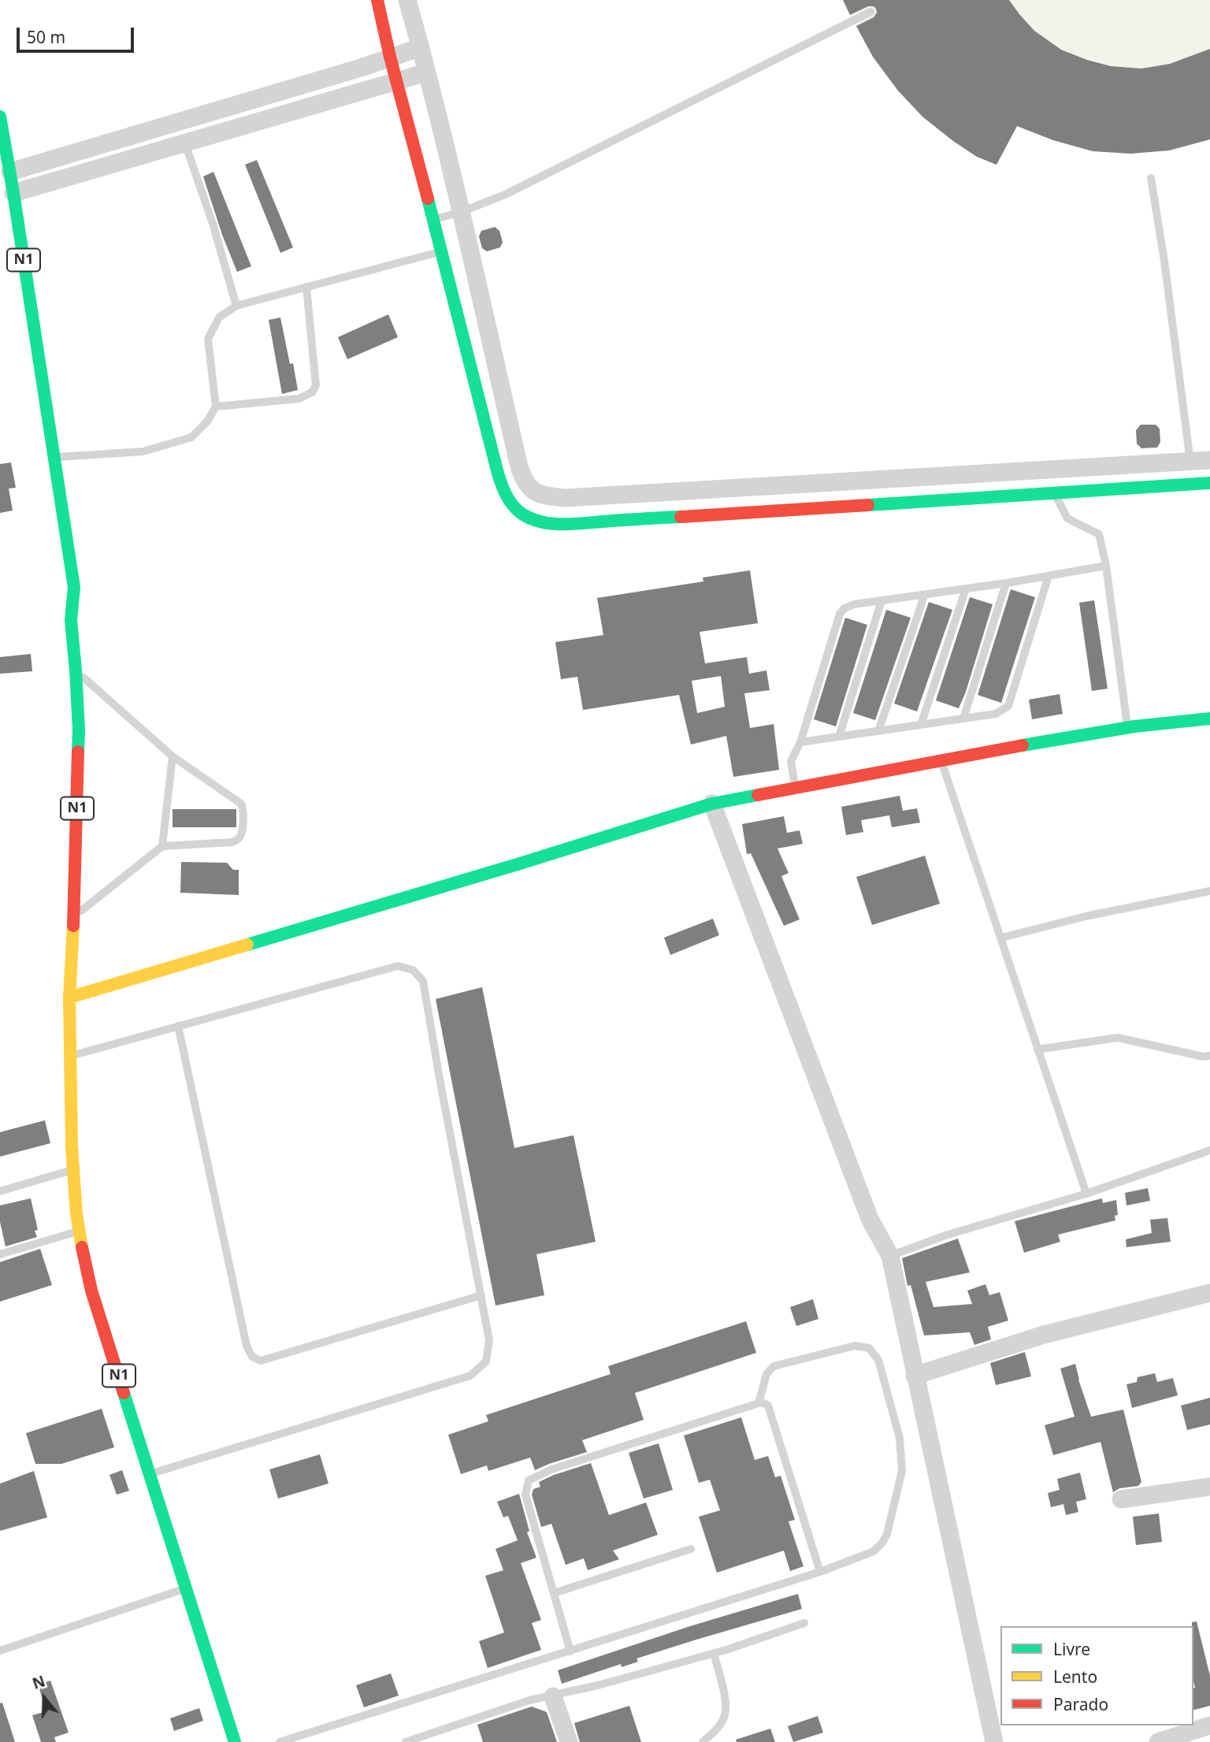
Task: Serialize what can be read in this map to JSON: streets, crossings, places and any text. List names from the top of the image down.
{
  "streets": {
    "main road": ["N1"]
  },
  "legend": ["Livre", "Lento", "Parado"],
  "scale_bar": "50 m",
  "north": "top"
}
